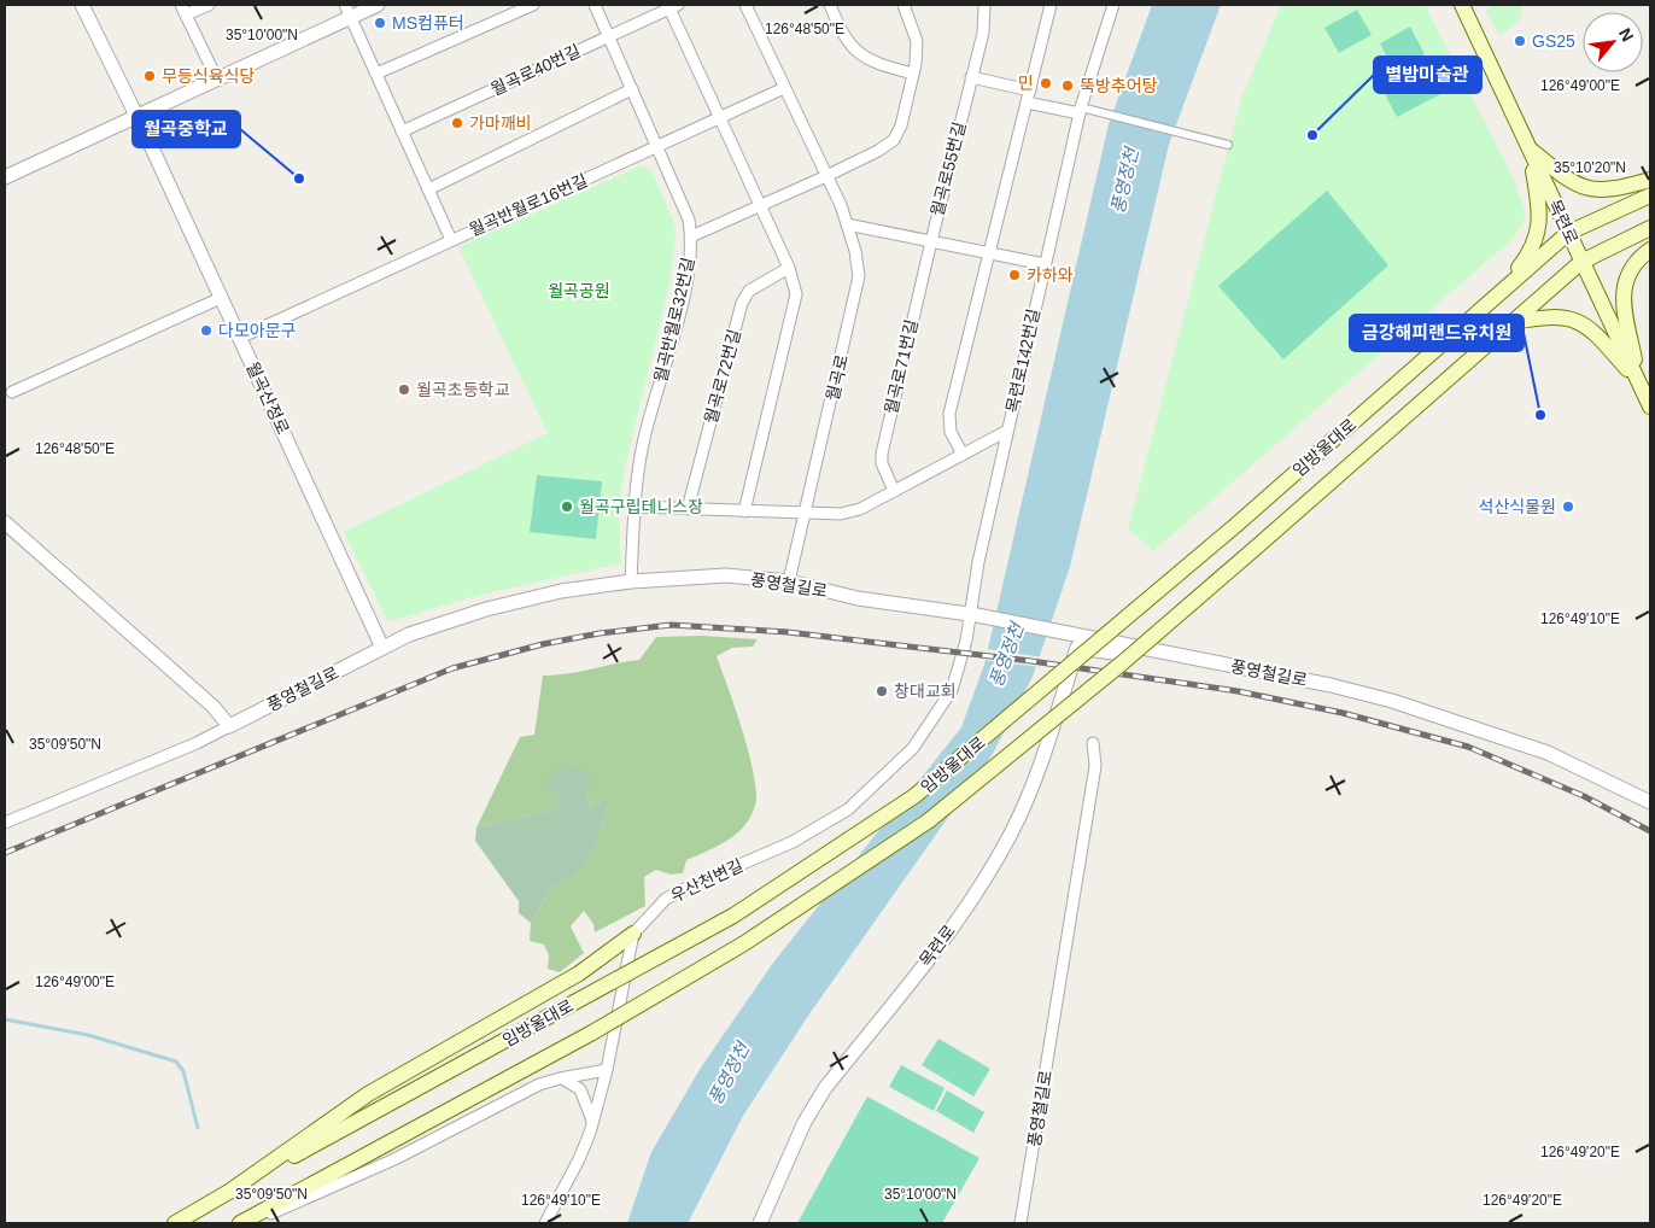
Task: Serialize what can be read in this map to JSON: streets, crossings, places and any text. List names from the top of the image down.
{
  "streets": {
    "main road": ["목련로", "임방울대로"],
    "street": [
      "월곡로40번길",
      "월곡로55번길",
      "월곡반월로16번길",
      "월곡반월로32번길",
      "목련로142번길",
      "월곡로71번길",
      "월곡로72번길",
      "월곡로",
      "월곡산정로",
      "풍영철길로",
      "우산천변길"
    ]
  },
  "crossings": [
    ["월곡로40번길", "월곡반월로16번길"],
    ["월곡로40번길", "월곡반월로32번길"],
    ["월곡로55번길", "월곡로71번길"],
    ["월곡반월로16번길", "월곡반월로32번길"],
    ["월곡반월로16번길", "월곡로"],
    ["목련로", "임방울대로"],
    ["목련로", "풍영철길로"],
    ["월곡반월로32번길", "풍영철길로"],
    ["목련로142번길", "풍영철길로"],
    ["목련로142번길", "우산천변길"],
    ["월곡로", "풍영철길로"],
    ["월곡산정로", "풍영철길로"],
    ["풍영철길로", "우산천변길"]
  ],
  "water": ["풍영정천"],
  "parks": ["월곡공원"],
  "places": [
    "MS컴퓨터",
    "GS25",
    "무등식육식당",
    "민",
    "뚝방추어탕",
    "가마깨비",
    "별밤미술관",
    "월곡중학교",
    "카하와",
    "다모아문구",
    "월곡초등학교",
    "금강해피랜드유치원",
    "월곡구립테니스장",
    "석산식물원",
    "창대교회"
  ],
  "north": "top right",
  "coordinates": [
    "126°48'50\"E",
    "35°10'00\"N",
    "126°49'00\"E",
    "35°10'20\"N",
    "126°49'10\"E",
    "35°09'50\"N",
    "126°49'20\"E"
  ]
}
